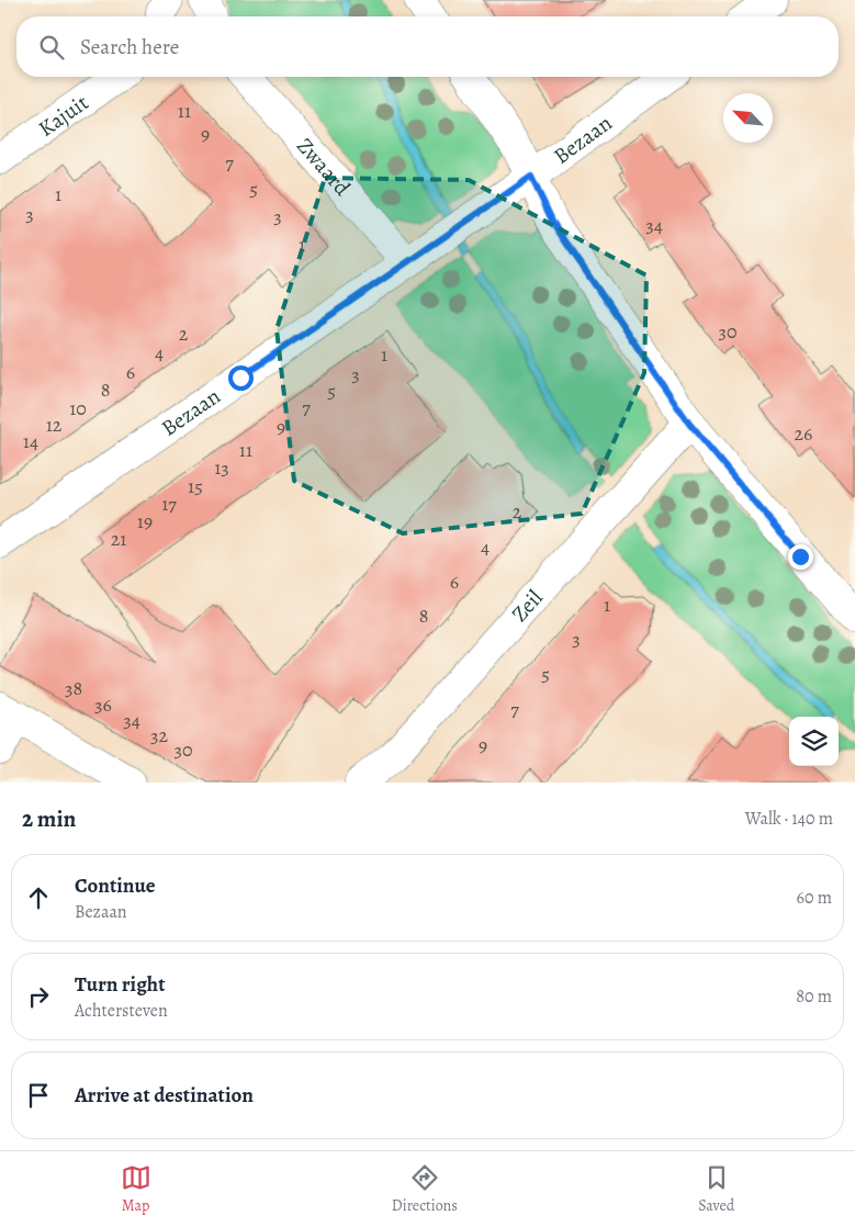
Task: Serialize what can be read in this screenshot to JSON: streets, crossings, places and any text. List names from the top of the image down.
{
  "streets": {
    "street": [
      "Kajuit",
      "Bezaan",
      "Zwaard",
      "Zeil"
    ]
  },
  "crossings": [
    ["Bezaan", "Zwaard"]
  ],
  "house_numbers": [
    "11",
    "9",
    "7",
    "5",
    "1",
    "3",
    "3",
    "34",
    "1",
    "30",
    "2",
    "4",
    "1",
    "6",
    "3",
    "8",
    "5",
    "7",
    "10",
    "12",
    "9",
    "26",
    "14",
    "11",
    "13",
    "15",
    "17",
    "2",
    "19",
    "21",
    "4",
    "6",
    "1",
    "8",
    "3",
    "5",
    "38",
    "36",
    "7",
    "34",
    "32",
    "9",
    "30"
  ],
  "north": "top left",
  "page": {
    "search": "Search here",
    "heading": ["2 min", "Walk · 140 m"],
    "list": [
      ["Continue", "Bezaan", "60 m"],
      ["Turn right", "Achtersteven", "80 m"],
      "Arrive at destination"
    ],
    "nav": ["Map", "Directions", "Saved"]
  }
}
